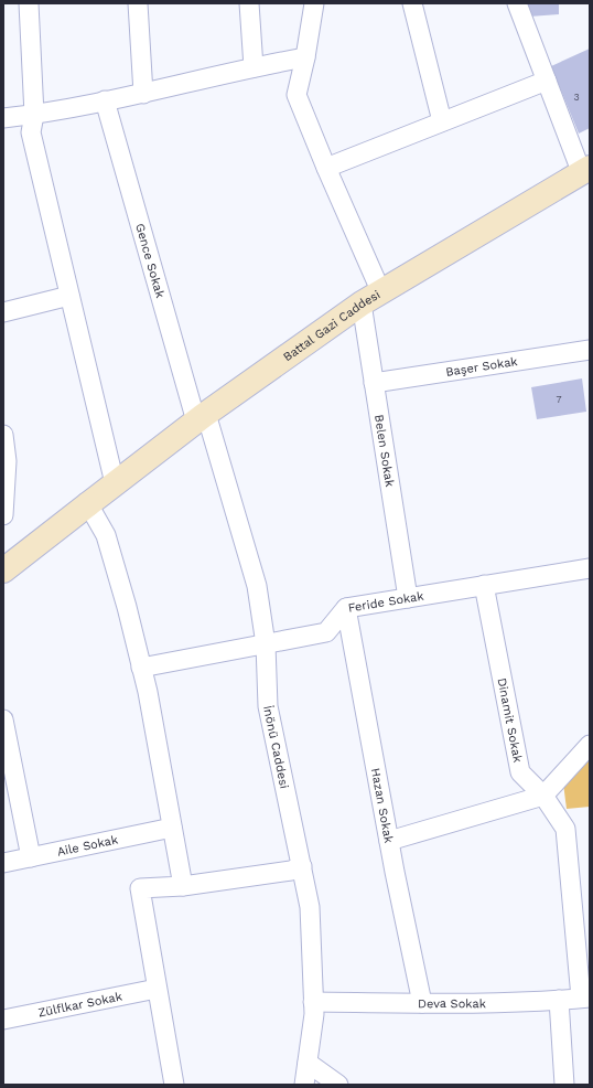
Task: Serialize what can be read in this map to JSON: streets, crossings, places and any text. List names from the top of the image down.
{
  "streets": {
    "street": [
      "Gence Sokak",
      "Battal Gazi Caddesi",
      "Başer Sokak",
      "Belen Sokak",
      "Feride Sokak",
      "Dinamit Sokak",
      "İnönü Caddesi",
      "Hazan Sokak",
      "Aile Sokak",
      "Deva Sokak",
      "Zülflkar Sokak"
    ]
  },
  "crossings": [
    ["Gence Sokak", "Battal Gazi Caddesi"],
    ["Gence Sokak", "İnönü Caddesi"],
    ["Battal Gazi Caddesi", "Belen Sokak"],
    ["Battal Gazi Caddesi", "İnönü Caddesi"],
    ["Başer Sokak", "Belen Sokak"],
    ["Belen Sokak", "Feride Sokak"],
    ["Feride Sokak", "Dinamit Sokak"],
    ["Feride Sokak", "İnönü Caddesi"],
    ["Feride Sokak", "Hazan Sokak"],
    ["Dinamit Sokak", "Deva Sokak"],
    ["İnönü Caddesi", "Deva Sokak"],
    ["Hazan Sokak", "Deva Sokak"]
  ],
  "house_numbers": ["3", "7"]
}
